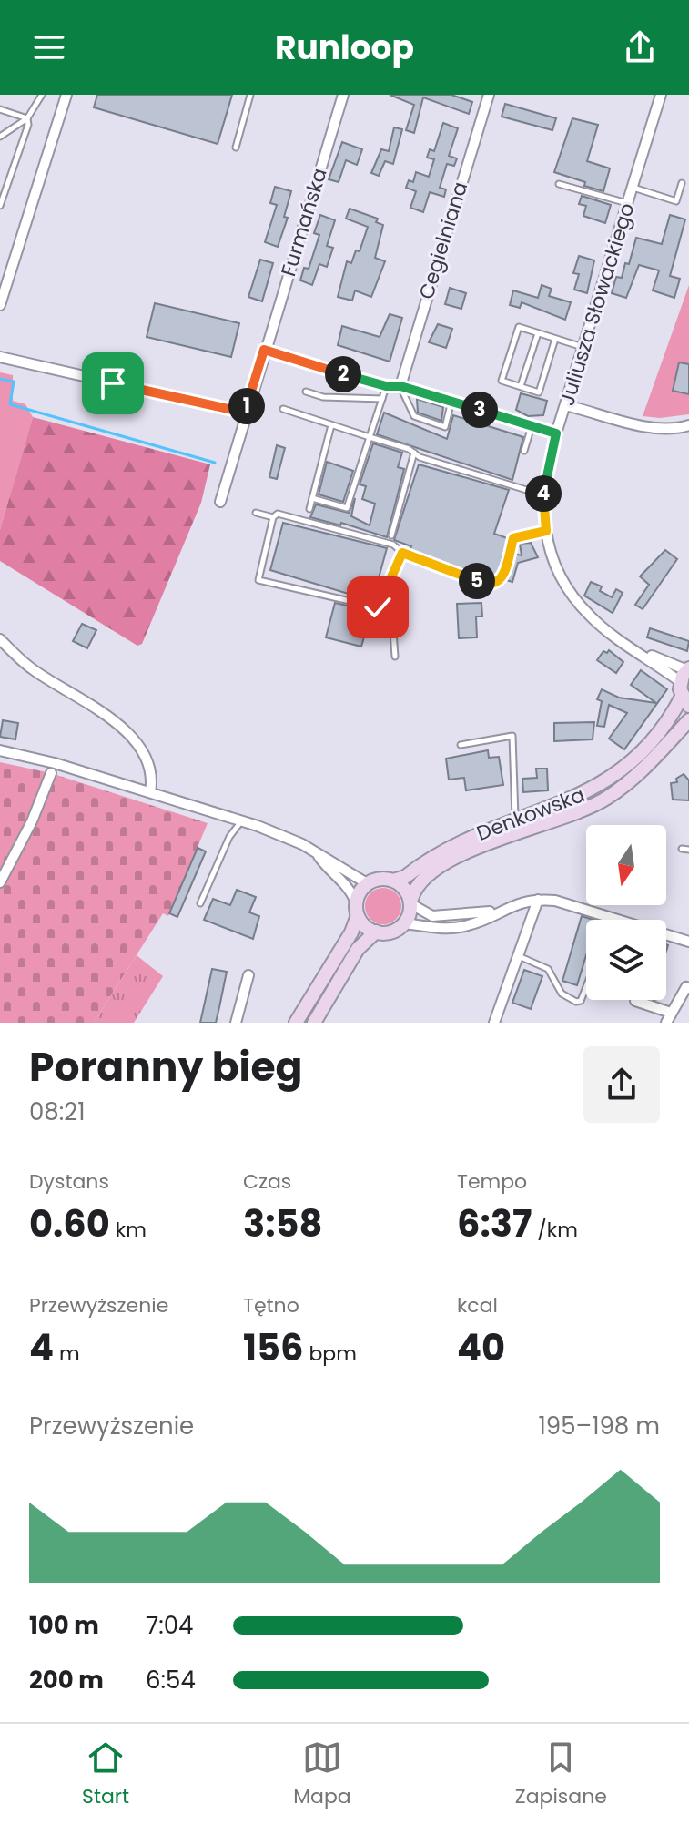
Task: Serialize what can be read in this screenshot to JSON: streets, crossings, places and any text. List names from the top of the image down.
{
  "streets": {
    "main road": ["Denkowska"],
    "street": ["Furmańska", "Cegielniana", "Juliusza Słowackiego"]
  },
  "north": "bottom",
  "page": {
    "header": "Runloop",
    "pins": [
      "2",
      "1",
      "3",
      "4",
      "5"
    ],
    "heading": ["Poranny bieg", "08:21"],
    "stats": [
      ["Dystans", "0.60 km"],
      ["Czas", "3:58"],
      ["Tempo", "6:37 /km"],
      ["Przewyższenie", "4 m"],
      ["Tętno", "156 bpm"],
      ["kcal", "40"]
    ],
    "chart": ["Przewyższenie", "195–198 m"],
    "list": [
      {
        "name": "100 m",
        "note": "7:04"
      },
      {
        "name": "200 m",
        "note": "6:54"
      }
    ],
    "tabs": ["Start", "Mapa", "Zapisane"]
  }
}
